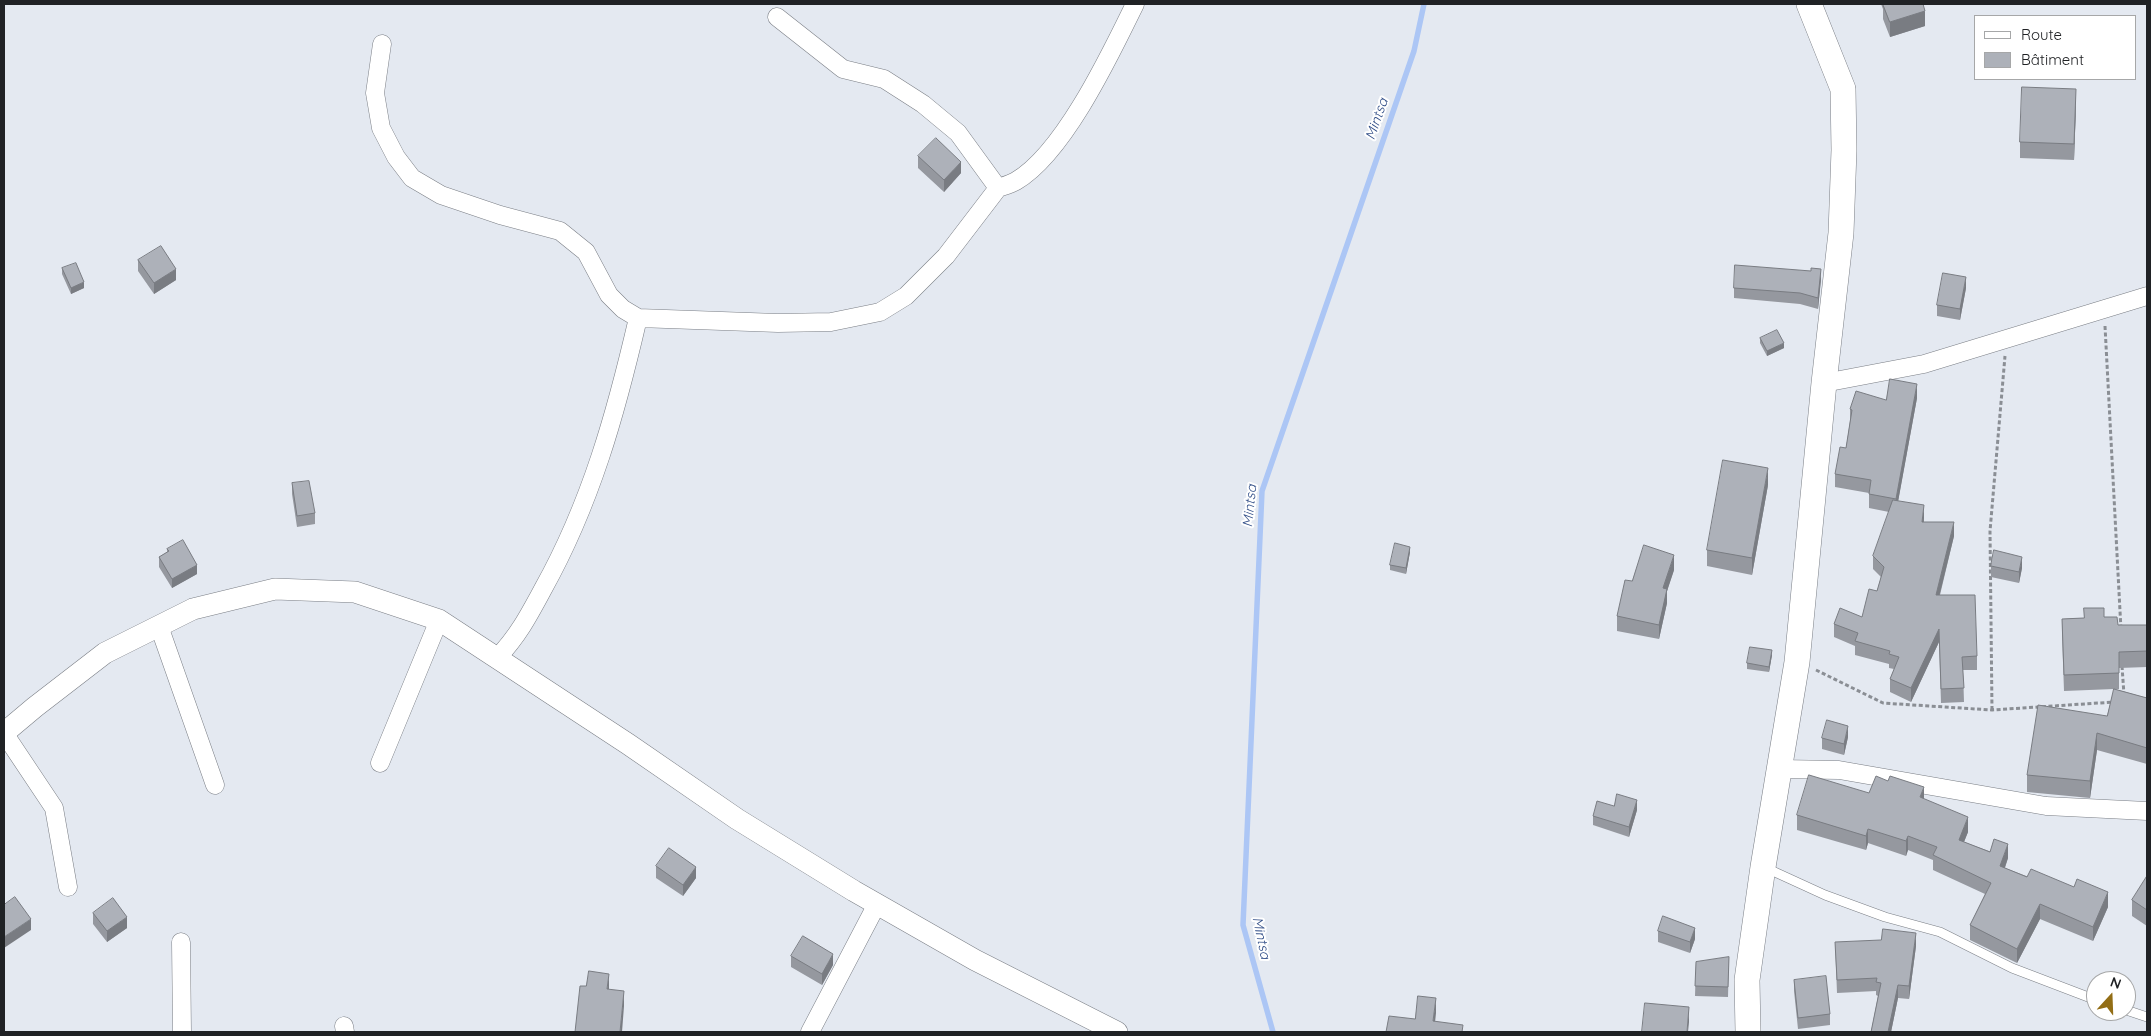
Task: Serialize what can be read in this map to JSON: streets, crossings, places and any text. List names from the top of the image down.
{
  "water": ["Mintsa"],
  "legend": ["Route", "Bâtiment"],
  "north": "top"
}
